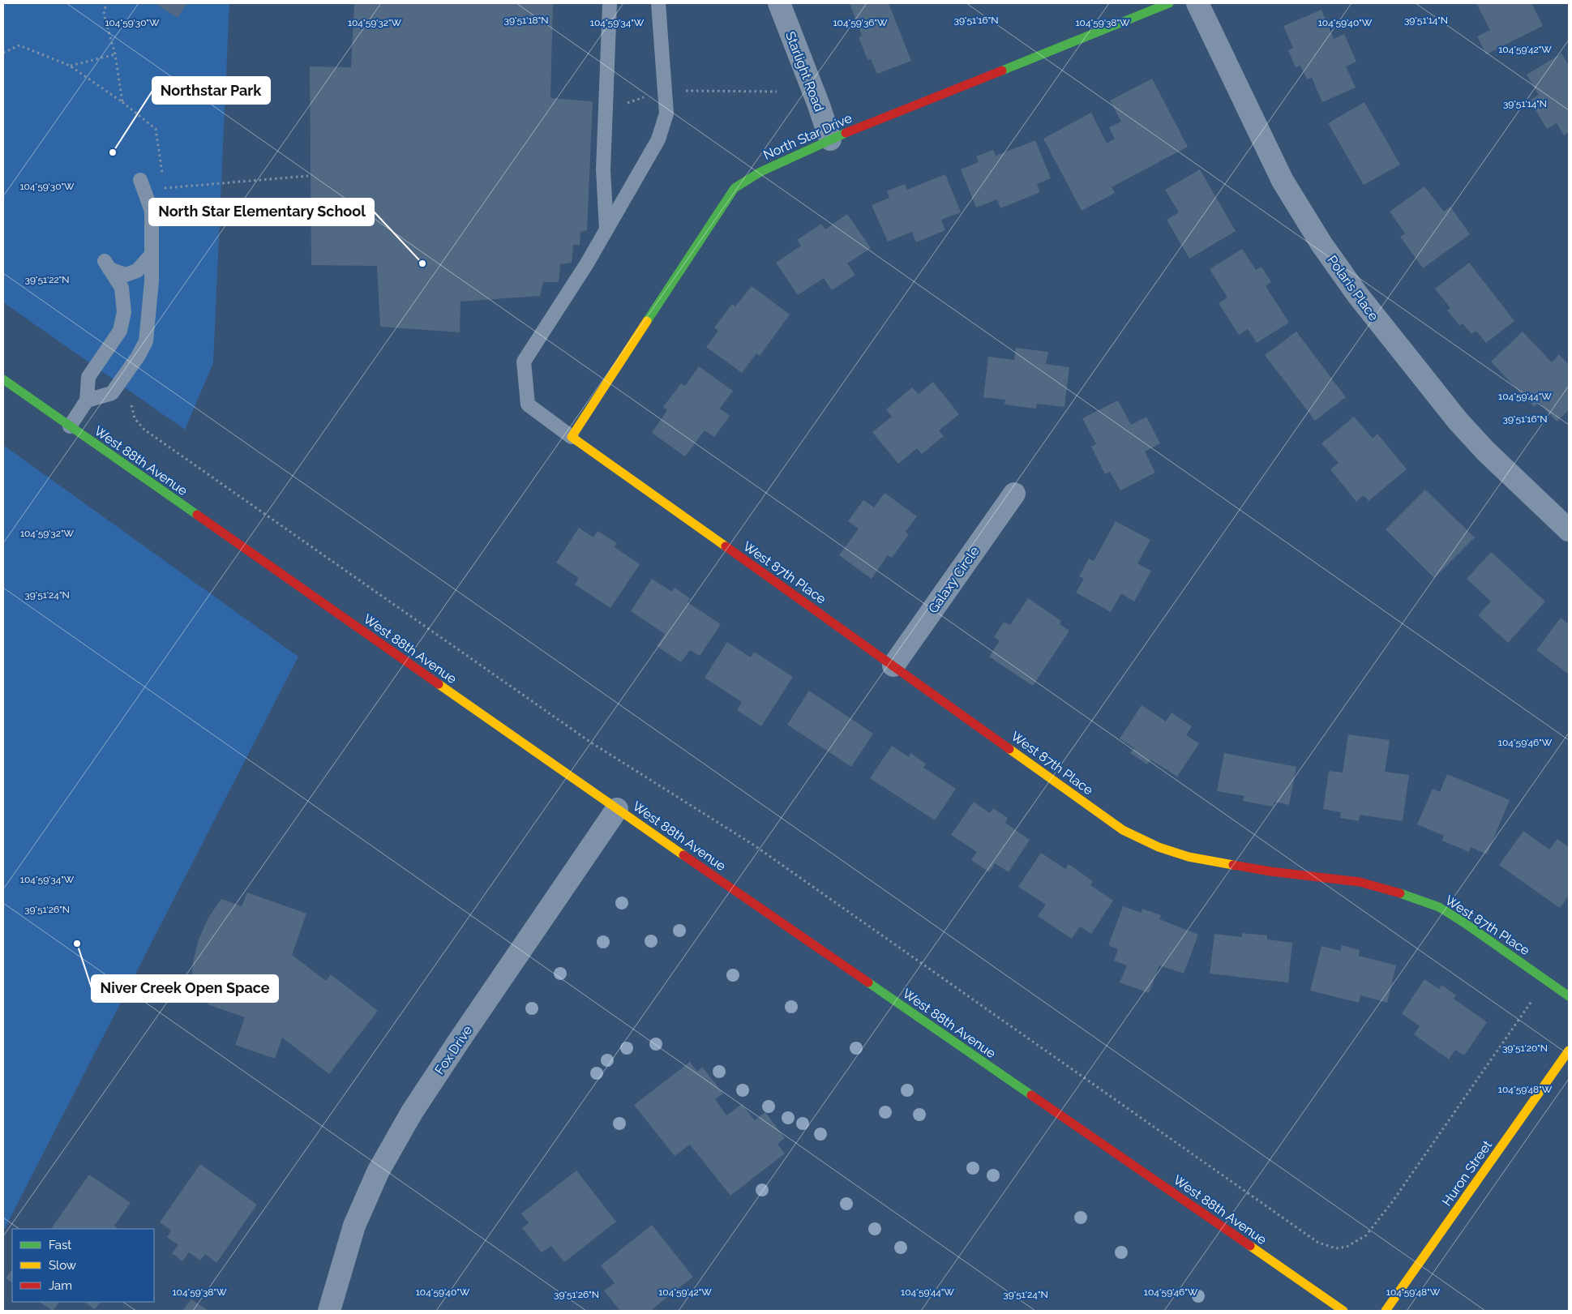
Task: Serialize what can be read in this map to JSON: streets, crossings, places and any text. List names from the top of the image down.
{
  "streets": {
    "main road": [
      "North Star Drive",
      "West 88th Avenue",
      "West 87th Place",
      "Huron Street"
    ],
    "street": [
      "Starlight Road",
      "Polaris Place",
      "Galaxy Circle",
      "Fox Drive"
    ]
  },
  "crossings": [
    ["Starlight Road", "North Star Drive"],
    ["North Star Drive", "West 87th Place"],
    ["West 88th Avenue", "Fox Drive"],
    ["West 87th Place", "Galaxy Circle"]
  ],
  "places": ["Northstar Park", "North Star Elementary School", "Niver Creek Open Space"],
  "legend": ["Fast", "Slow", "Jam"],
  "coordinates": [
    "39°51'14\"N",
    "39°51'18\"N",
    "39°51'16\"N",
    "104°59'30\"W",
    "104°59'32\"W",
    "104°59'34\"W",
    "104°59'36\"W",
    "104°59'38\"W",
    "104°59'40\"W",
    "104°59'42\"W",
    "39°51'22\"N",
    "104°59'44\"W",
    "39°51'24\"N",
    "104°59'46\"W",
    "39°51'26\"N",
    "39°51'20\"N",
    "104°59'48\"W"
  ]
}
